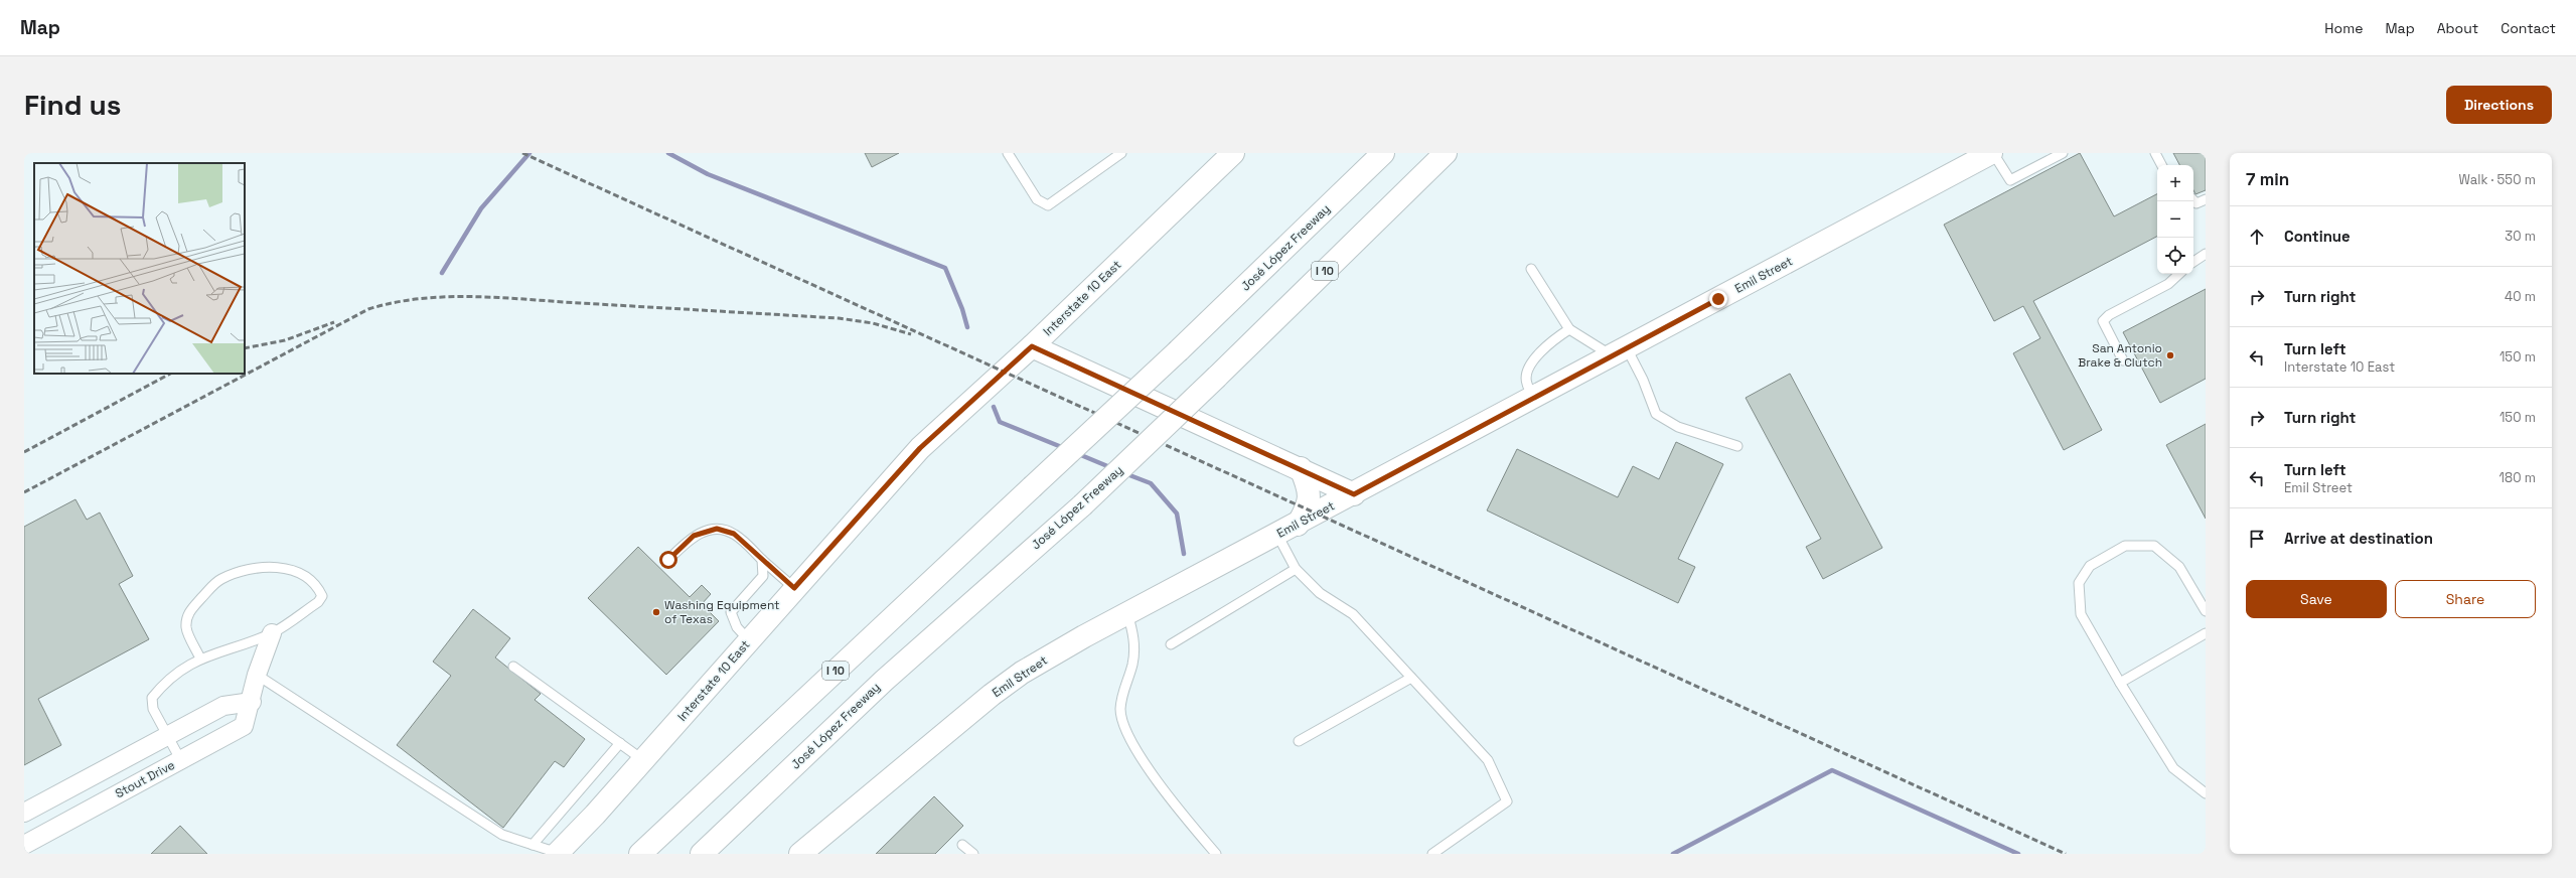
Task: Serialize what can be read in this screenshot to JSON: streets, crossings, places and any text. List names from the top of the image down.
{
  "streets": {
    "main road": [
      "José López Freeway",
      "I 10",
      "Emil Street",
      "Interstate 10 East"
    ],
    "street": ["Stout Drive"]
  },
  "places": ["San Antonio Brake & Clutch", "Washing Equipment of Texas"],
  "page": {
    "header": "Map",
    "nav": [
      "Home",
      "Map",
      "About",
      "Contact"
    ],
    "buttons": [
      "Directions",
      ["Save", "Share"]
    ],
    "title": "Find us",
    "heading": ["7 min", "Walk · 550 m"],
    "map_buttons": ["+", "−"],
    "list": [
      ["Continue", "30 m"],
      ["Turn right", "40 m"],
      ["Turn left", "Interstate 10 East", "150 m"],
      ["Turn right", "150 m"],
      ["Turn left", "Emil Street", "180 m"],
      "Arrive at destination"
    ]
  }
}
